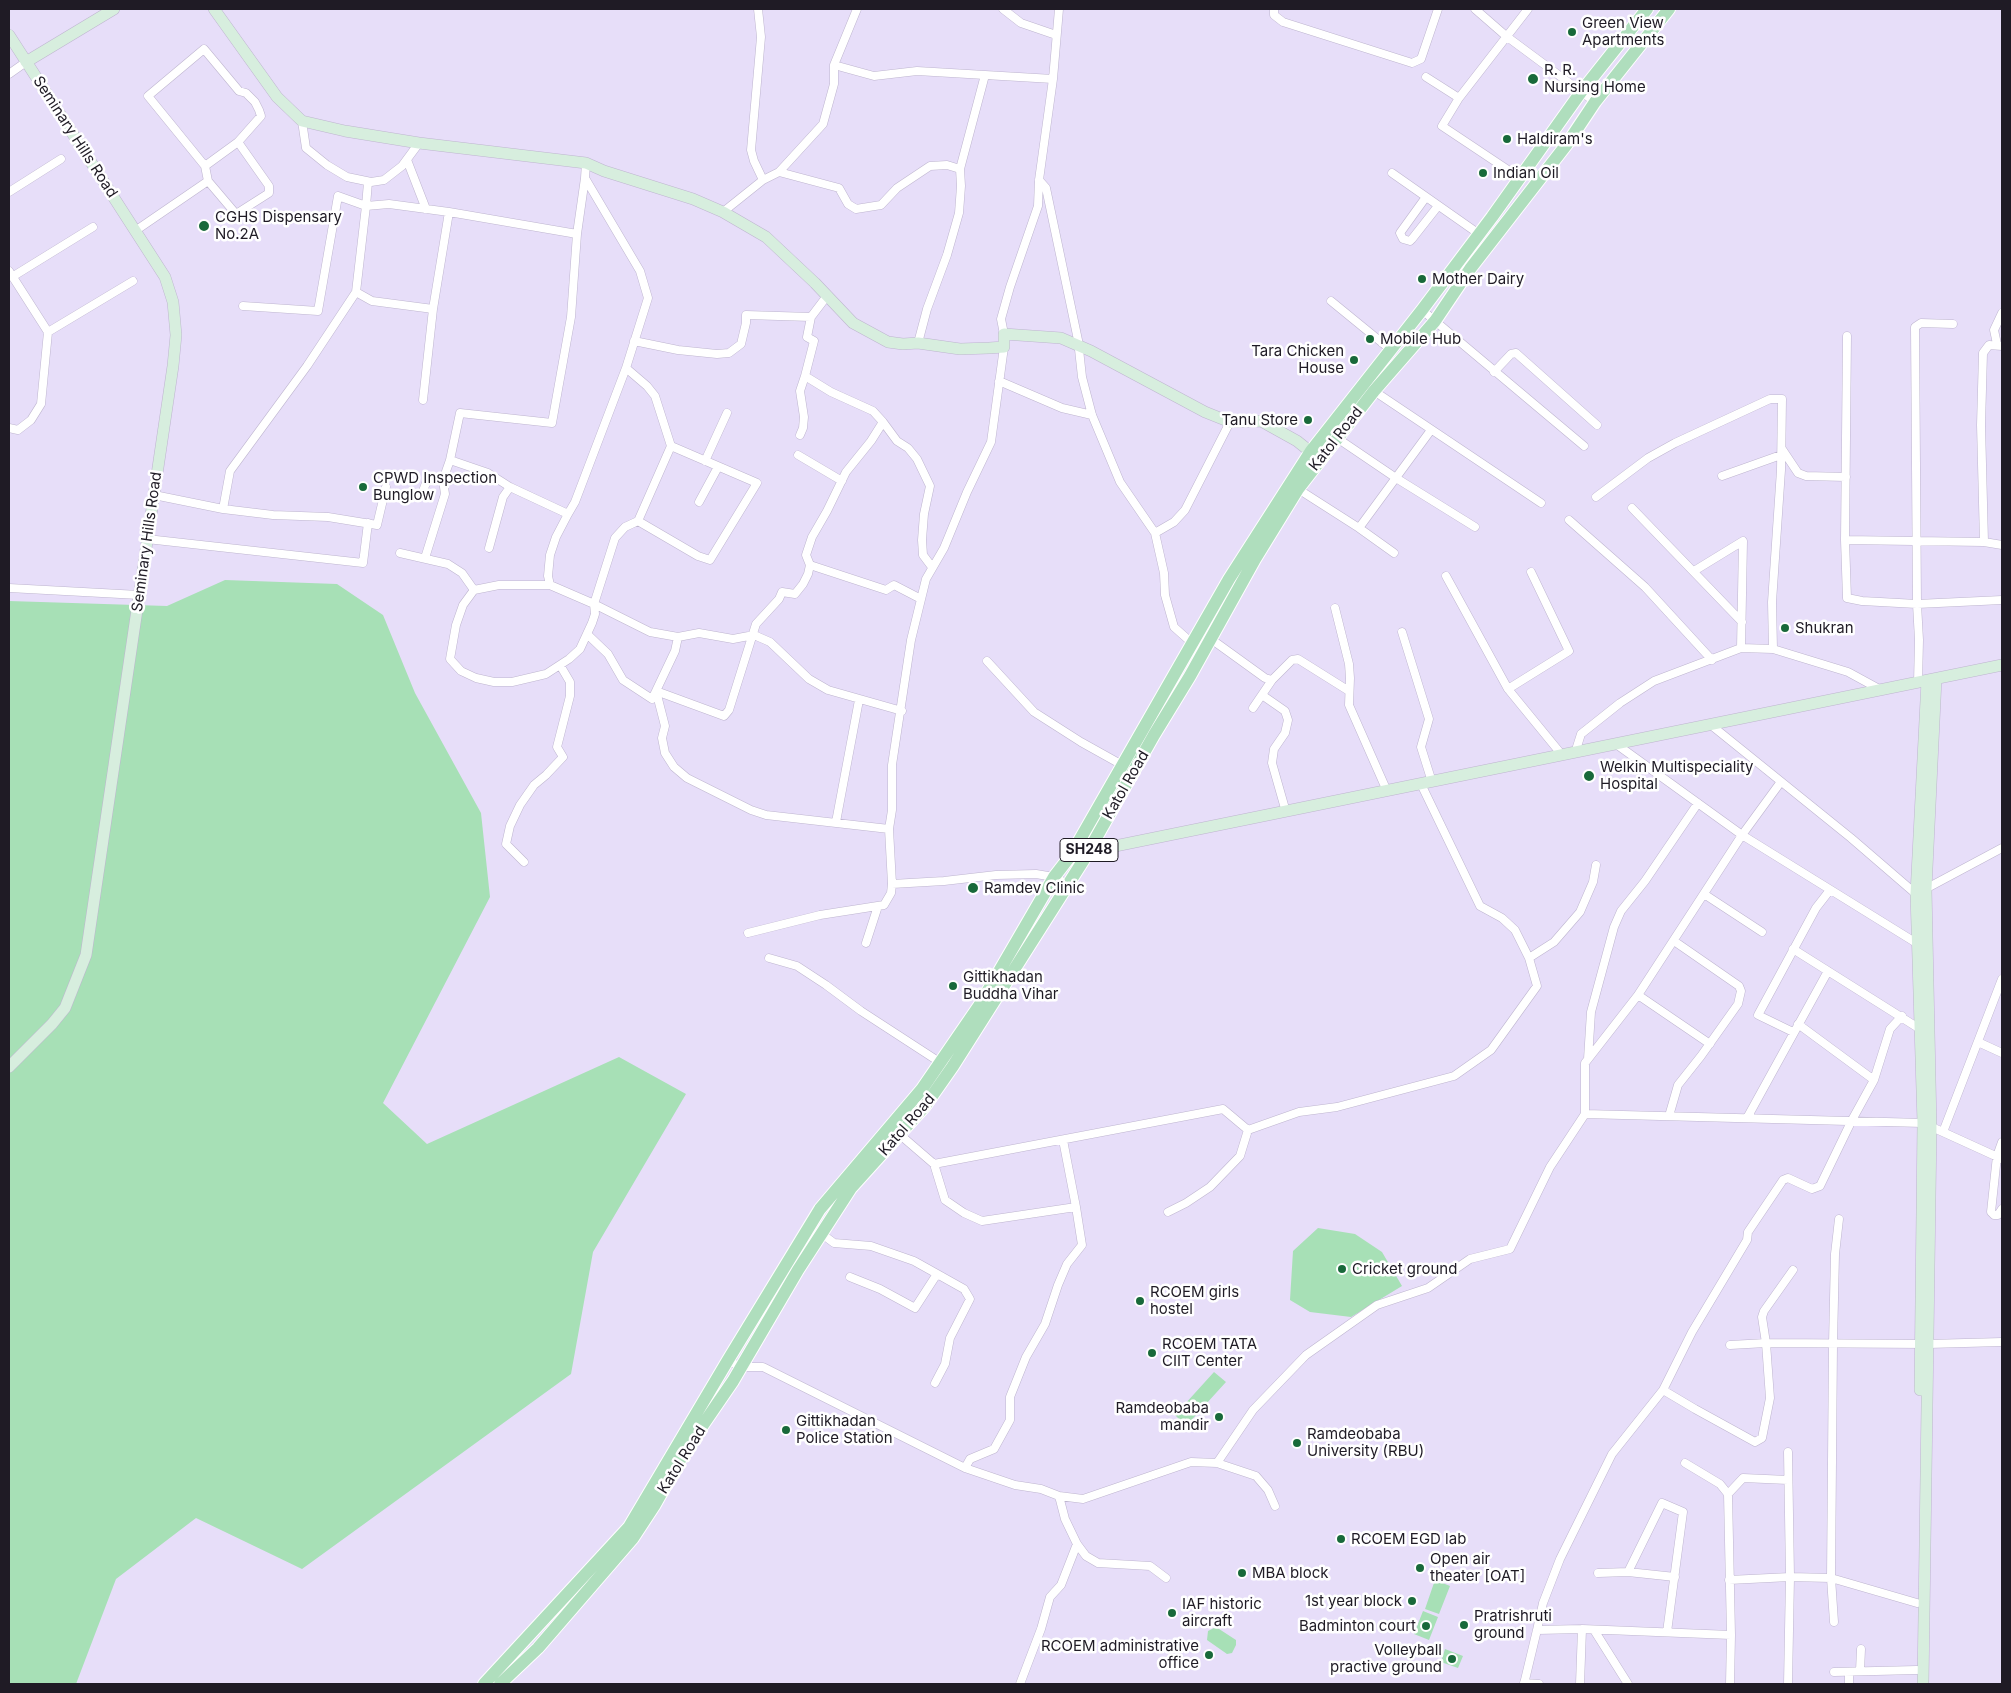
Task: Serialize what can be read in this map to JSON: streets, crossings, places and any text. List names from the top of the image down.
{
  "streets": {
    "main road": ["Katol Road", "SH248"],
    "street": ["Seminary Hills Road"]
  },
  "places": [
    "Green View Apartments",
    "R. R. Nursing Home",
    "Haldiram's",
    "Indian Oil",
    "CGHS Dispensary No.2A",
    "Mother Dairy",
    "Mobile Hub",
    "Tara Chicken House",
    "Tanu Store",
    "CPWD Inspection Bunglow",
    "Shukran",
    "Welkin Multispeciality Hospital",
    "Ramdev Clinic",
    "Gittikhadan Buddha Vihar",
    "Cricket ground",
    "RCOEM girls hostel",
    "RCOEM TATA CIIT Center",
    "Ramdeobaba mandir",
    "Gittikhadan Police Station",
    "Ramdeobaba University (RBU)",
    "RCOEM EGD lab",
    "Open air theater [OAT]",
    "MBA block",
    "1st year block",
    "IAF historic aircraft",
    "Pratrishruti ground",
    "Badminton court",
    "RCOEM administrative office",
    "Volleyball practive ground"
  ]
}
